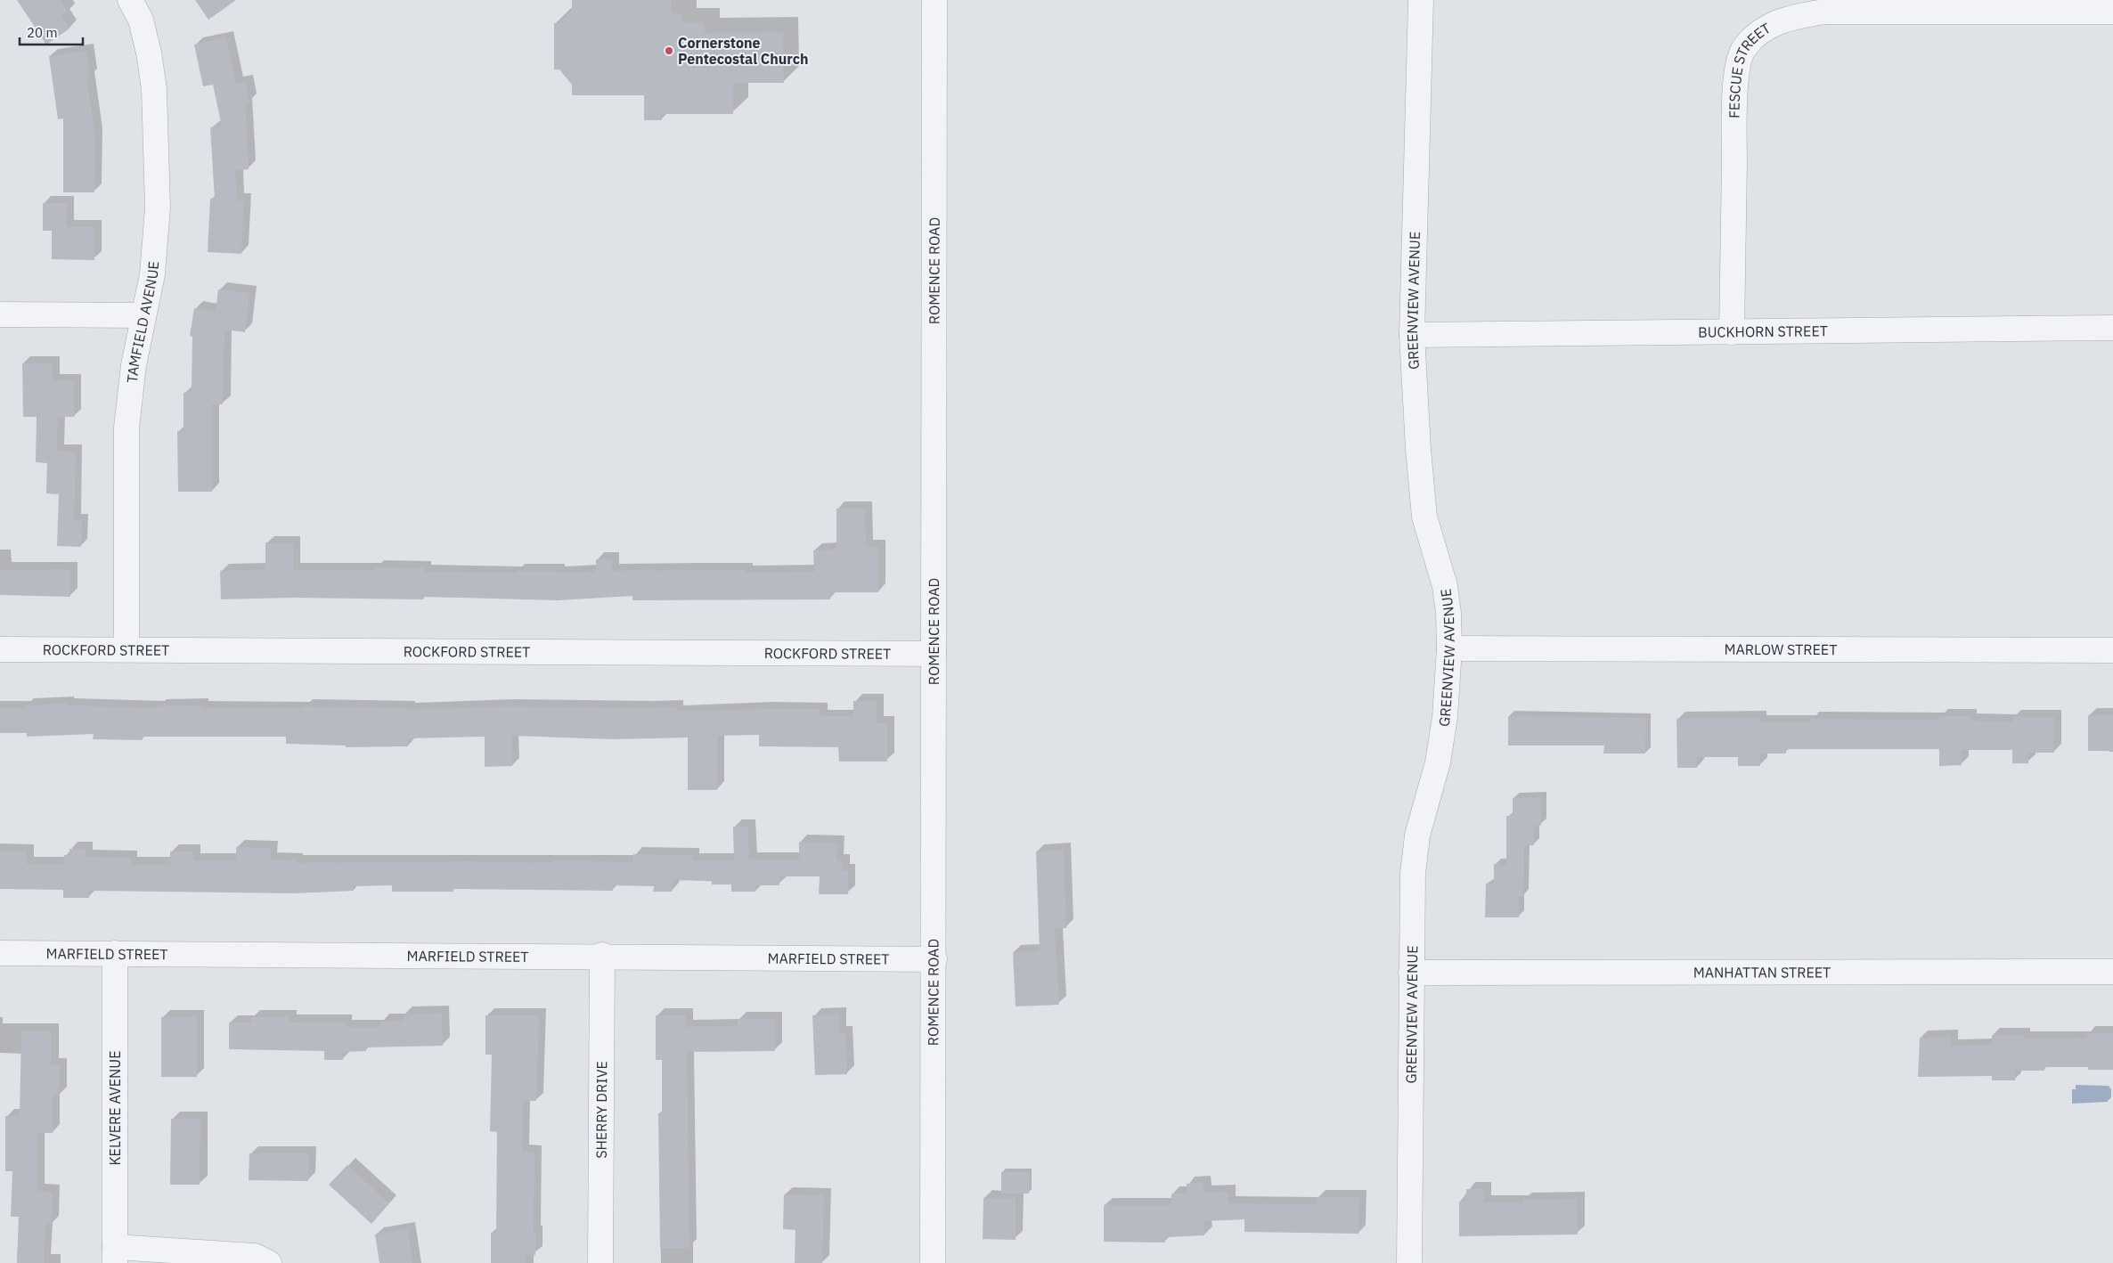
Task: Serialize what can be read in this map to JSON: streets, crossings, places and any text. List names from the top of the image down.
{
  "streets": {
    "street": [
      "FESCUE STREET",
      "ROMENCE ROAD",
      "GREENVIEW AVENUE",
      "TAMFIELD AVENUE",
      "BUCKHORN STREET",
      "ROCKFORD STREET",
      "MARLOW STREET",
      "MARFIELD STREET",
      "MANHATTAN STREET",
      "KELVERE AVENUE",
      "SHERRY DRIVE"
    ]
  },
  "crossings": [
    ["FESCUE STREET", "BUCKHORN STREET"],
    ["ROMENCE ROAD", "ROCKFORD STREET"],
    ["ROMENCE ROAD", "MARFIELD STREET"],
    ["GREENVIEW AVENUE", "BUCKHORN STREET"],
    ["GREENVIEW AVENUE", "MARLOW STREET"],
    ["GREENVIEW AVENUE", "MANHATTAN STREET"],
    ["TAMFIELD AVENUE", "ROCKFORD STREET"],
    ["MARFIELD STREET", "KELVERE AVENUE"],
    ["MARFIELD STREET", "SHERRY DRIVE"]
  ],
  "places": ["Cornerstone Pentecostal Church"],
  "scale_bar": "20 m"
}
